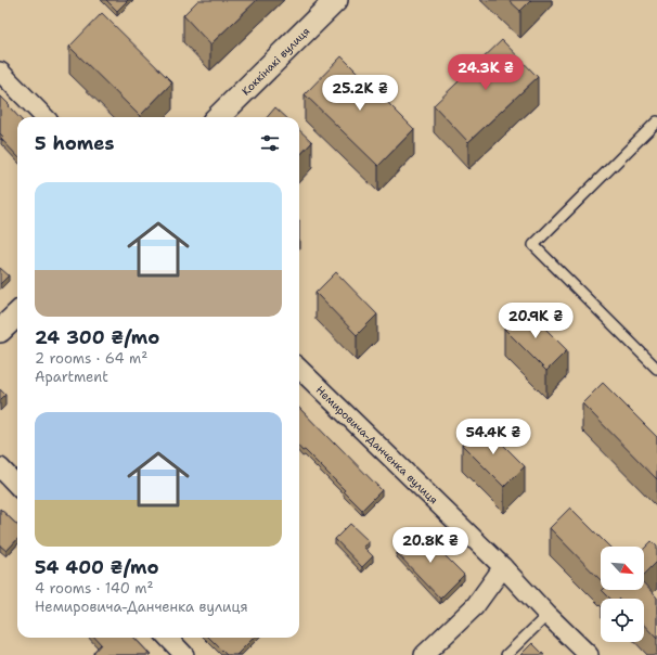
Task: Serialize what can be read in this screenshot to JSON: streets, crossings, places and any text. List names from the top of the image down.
{
  "streets": {
    "street": ["Коккінакі вулиця", "Немировича-Данченка вулиця"]
  },
  "north": "bottom right",
  "page": {
    "price": [
      "24.3K ₴",
      "25.2K ₴",
      "20.9K ₴",
      "54.4K ₴",
      "20.8K ₴"
    ],
    "heading": "5 homes",
    "list": [
      {
        "name": "24 300 ₴/mo",
        "note": "2 rooms · 64 m² · Apartment"
      },
      {
        "name": "54 400 ₴/mo",
        "note": "4 rooms · 140 m² · Немировича-Данченка вулиця"
      }
    ]
  }
}
